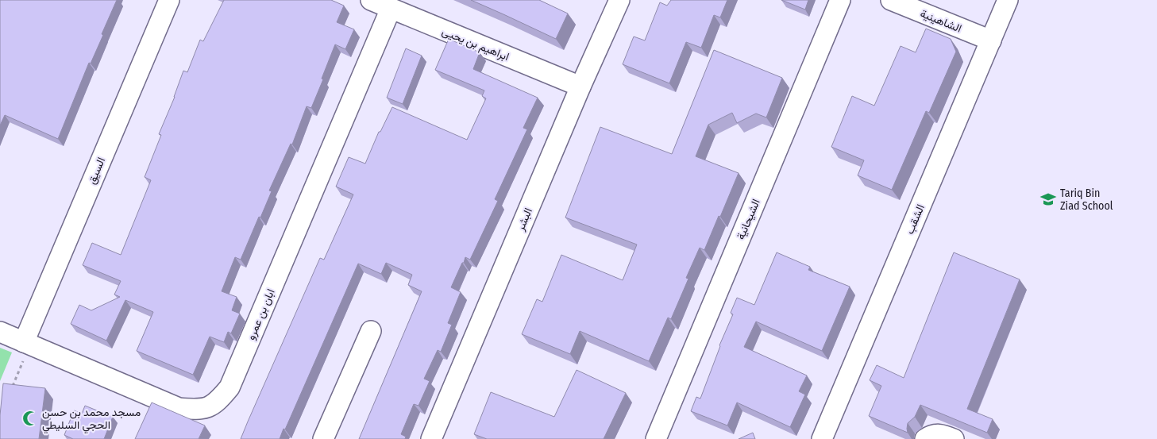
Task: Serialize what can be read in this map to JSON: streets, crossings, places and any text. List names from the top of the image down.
{
  "streets": {
    "street": [
      "الشاهينية",
      "ابراهيم بن يحيى",
      "السيق",
      "البشر",
      "الشيحانية",
      "الشقب",
      "ابان بن عمرو"
    ]
  },
  "crossings": [
    ["الشاهينية", "الشقب"],
    ["ابراهيم بن يحيى", "البشر"],
    ["ابراهيم بن يحيى", "ابان بن عمرو"],
    ["السيق", "ابان بن عمرو"]
  ],
  "places": {
    "school or university": ["Tariq Bin Ziad School"],
    "mosque": ["مسجد محمد بن حسن الحجي السليطي"]
  }
}
